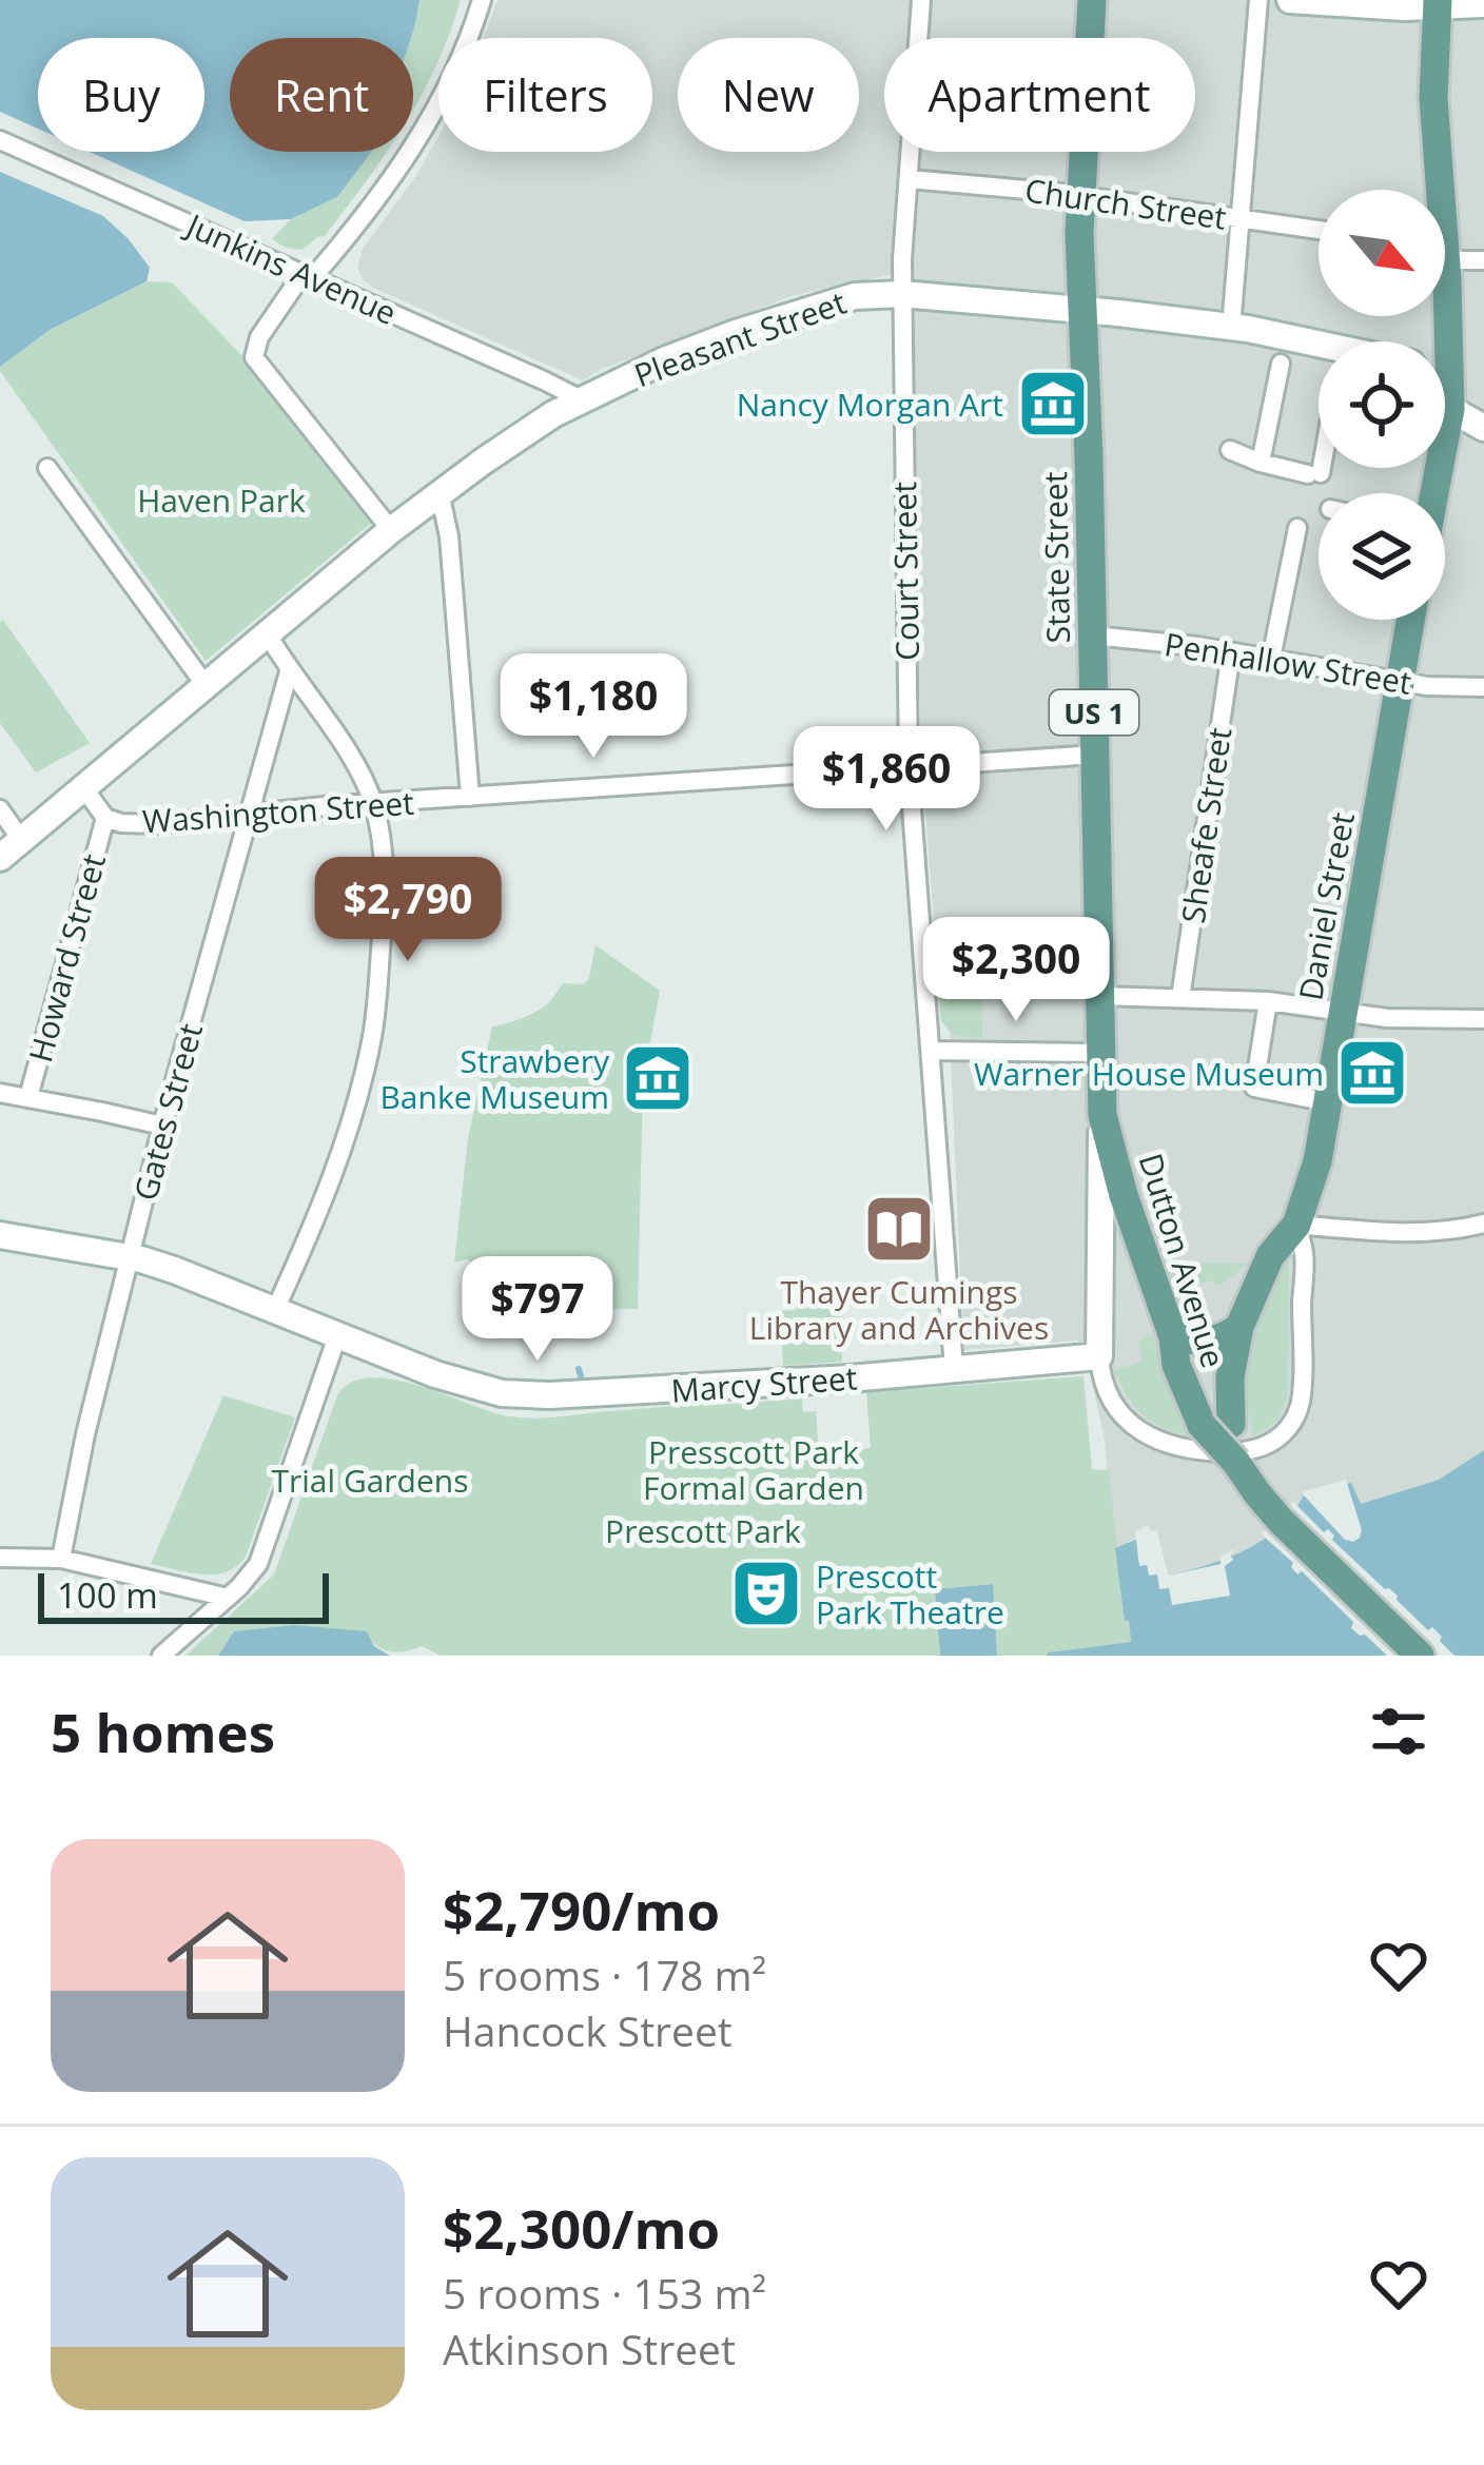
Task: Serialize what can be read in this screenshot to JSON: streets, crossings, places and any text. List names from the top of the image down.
{
  "streets": {
    "main road": [
      "Pleasant Street",
      "State Street",
      "US 1",
      "Daniel Street",
      "Dutton Avenue",
      "Marcy Street"
    ],
    "street": [
      "Church Street",
      "Junkins Avenue",
      "Court Street",
      "Penhallow Street",
      "Washington Street",
      "Sheafe Street",
      "Howard Street",
      "Gates Street"
    ]
  },
  "crossings": [
    ["Church Street", "State Street"],
    ["Church Street", "Court Street"],
    ["Junkins Avenue", "Pleasant Street"],
    ["Pleasant Street", "State Street"],
    ["Pleasant Street", "Court Street"],
    ["Pleasant Street", "Washington Street"],
    ["State Street", "Penhallow Street"],
    ["State Street", "US 1"],
    ["State Street", "Washington Street"],
    ["State Street", "Dutton Avenue"],
    ["State Street", "Marcy Street"],
    ["Court Street", "Washington Street"],
    ["Court Street", "Marcy Street"],
    ["Penhallow Street", "Sheafe Street"],
    ["Penhallow Street", "Daniel Street"],
    ["US 1", "Daniel Street"],
    ["US 1", "Dutton Avenue"],
    ["Washington Street", "Howard Street"],
    ["Washington Street", "Gates Street"],
    ["Daniel Street", "Dutton Avenue"],
    ["Gates Street", "Marcy Street"]
  ],
  "parks": [
    "Haven Park",
    "Presscott Park Formal Garden",
    "Trial Gardens",
    "Prescott Park"
  ],
  "places": {
    "museum": ["Nancy Morgan Art", "Warner House Museum", "Strawbery Banke Museum"],
    "library": ["Thayer Cumings Library and Archives"],
    "theatre": ["Prescott Park Theatre"]
  },
  "scale_bar": "100 m",
  "north": "bottom right",
  "page": {
    "chip": [
      "Buy",
      "Rent",
      "Filters",
      "New",
      "Apartment"
    ],
    "price": [
      "$1,180",
      "$1,860",
      "$2,790",
      "$2,300",
      "$797"
    ],
    "scale": "100 m",
    "heading": "5 homes",
    "list": [
      {
        "name": "$2,790/mo",
        "note": "5 rooms · 178 m² · Hancock Street"
      },
      {
        "name": "$2,300/mo",
        "note": "5 rooms · 153 m² · Atkinson Street"
      }
    ]
  }
}
